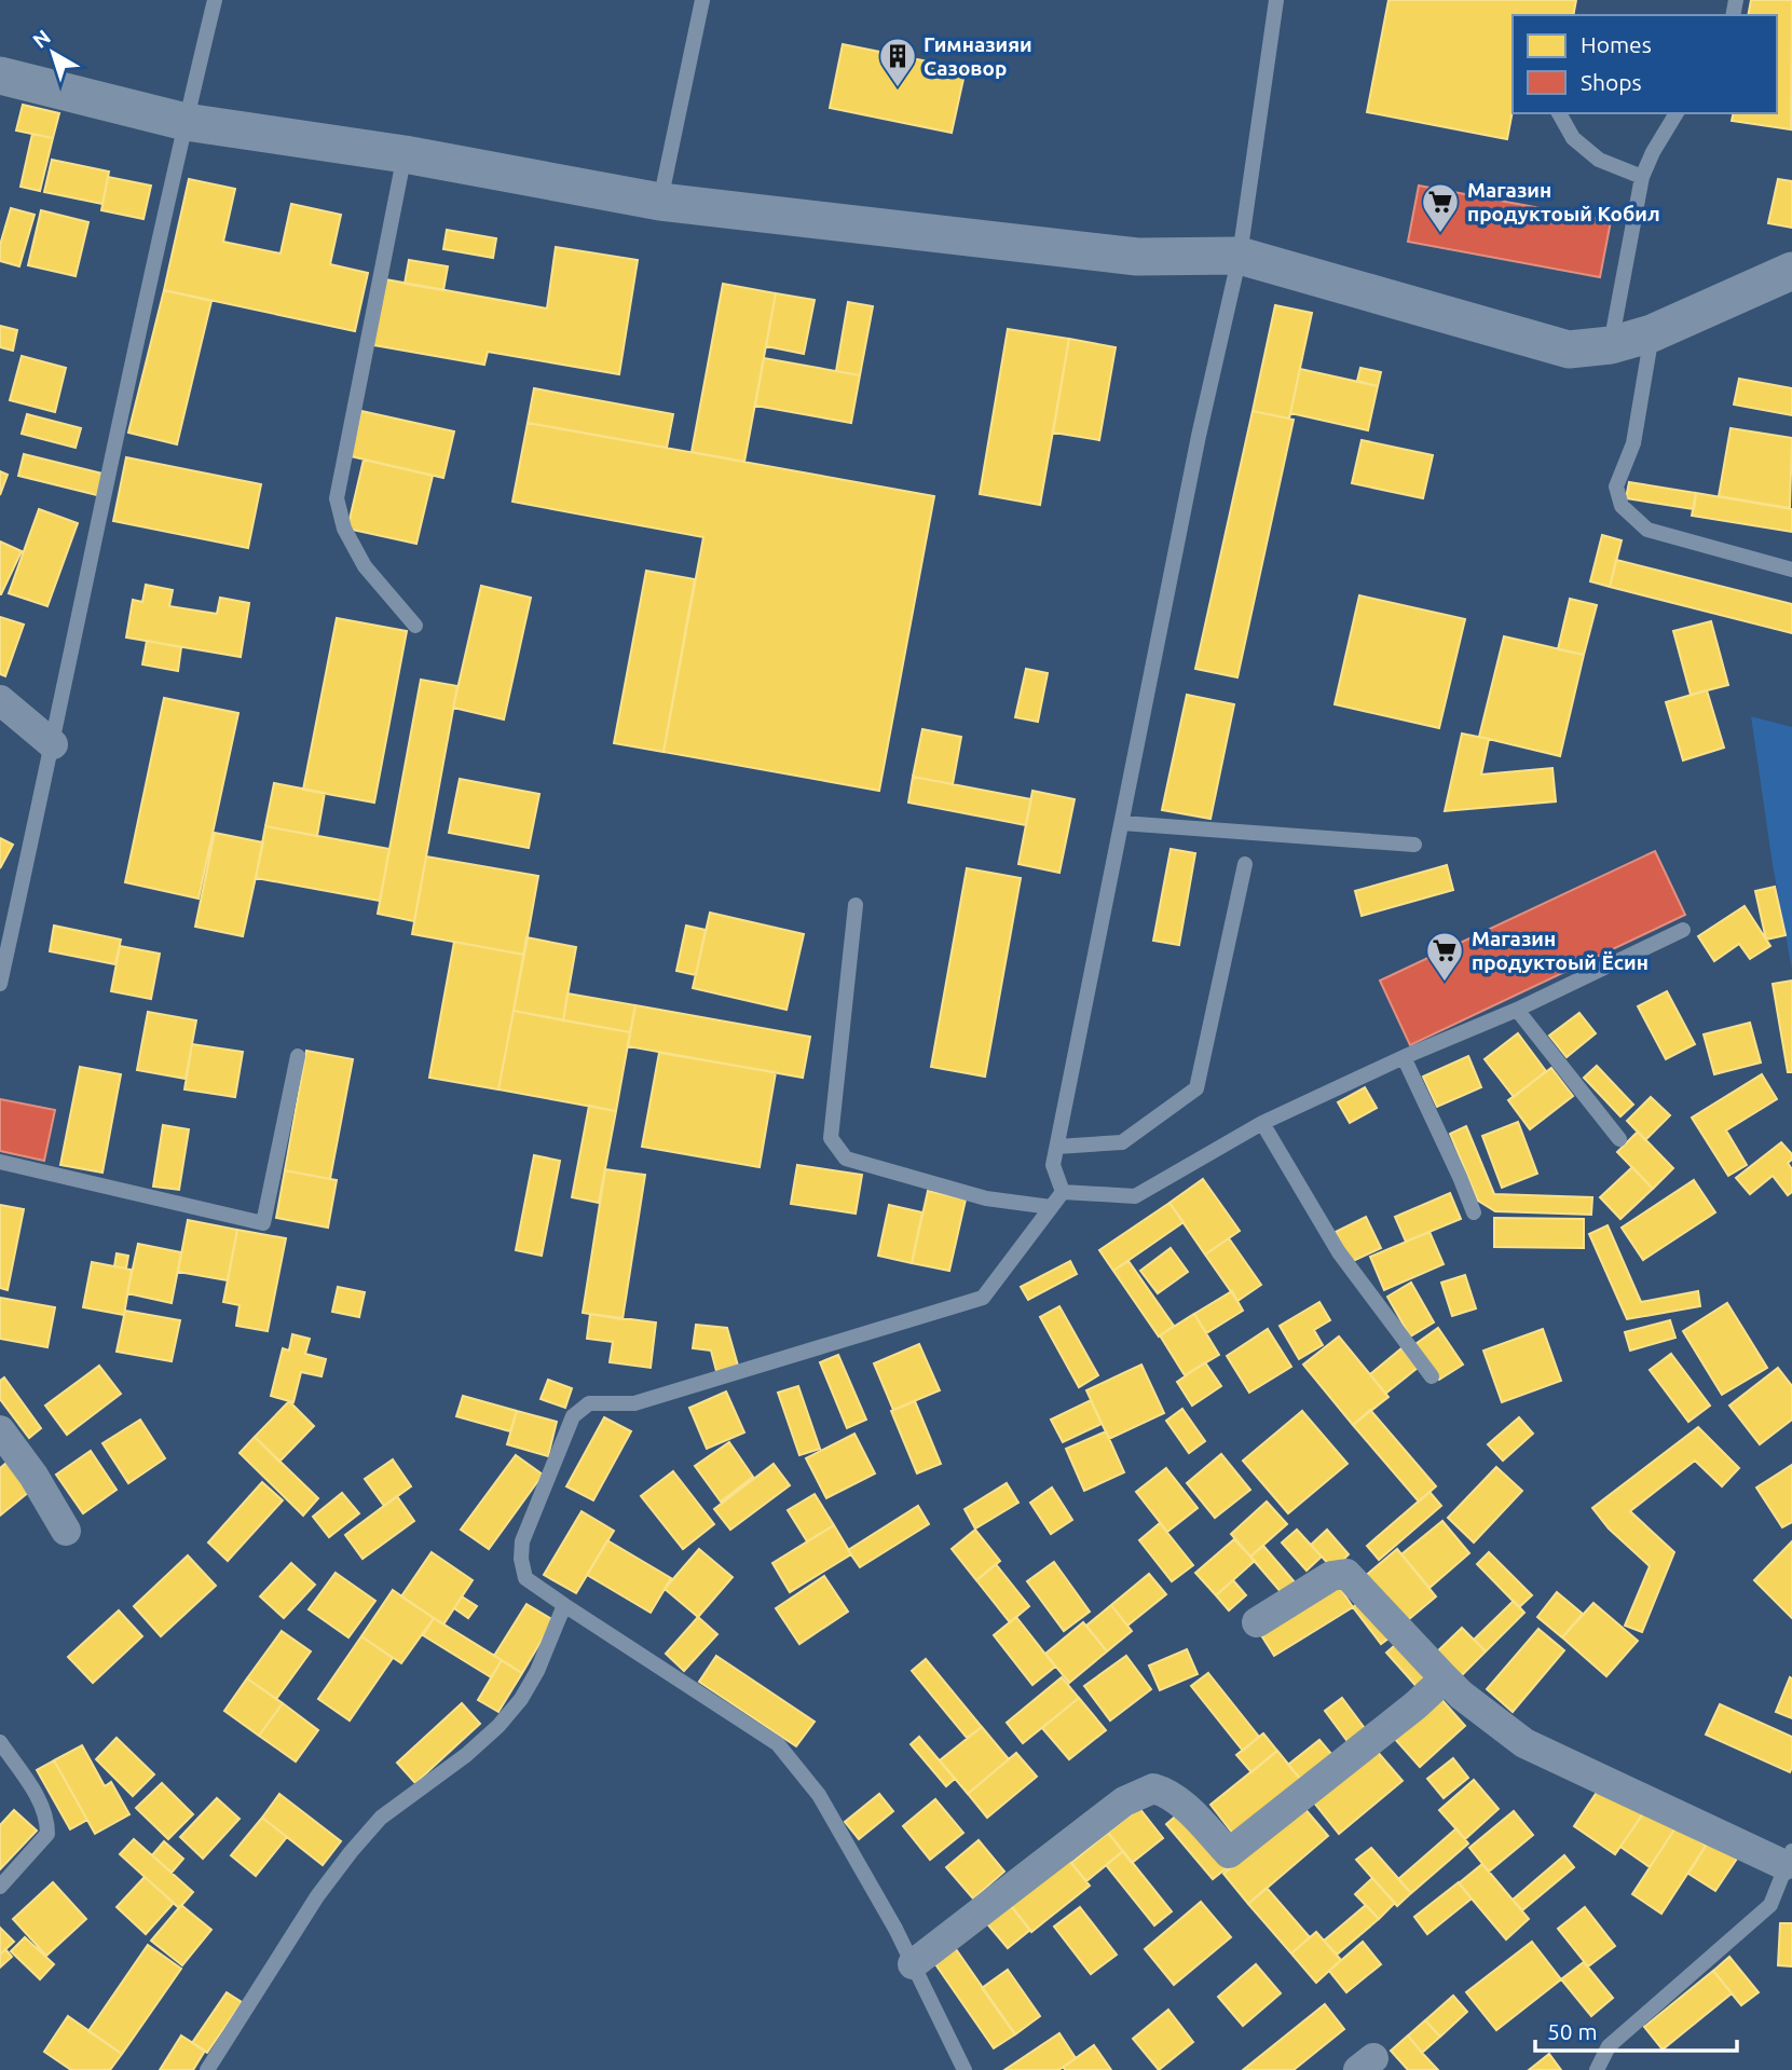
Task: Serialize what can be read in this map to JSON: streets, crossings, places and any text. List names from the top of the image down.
{
  "places": {
    "building": ["Гимназияи Сазовор"],
    "supermarket": ["Магазин продуктоый Кобил", "Магазин продуктоый Ёсин"]
  },
  "legend": ["Homes", "Shops"],
  "scale_bar": "50 m",
  "north": "top left"
}
